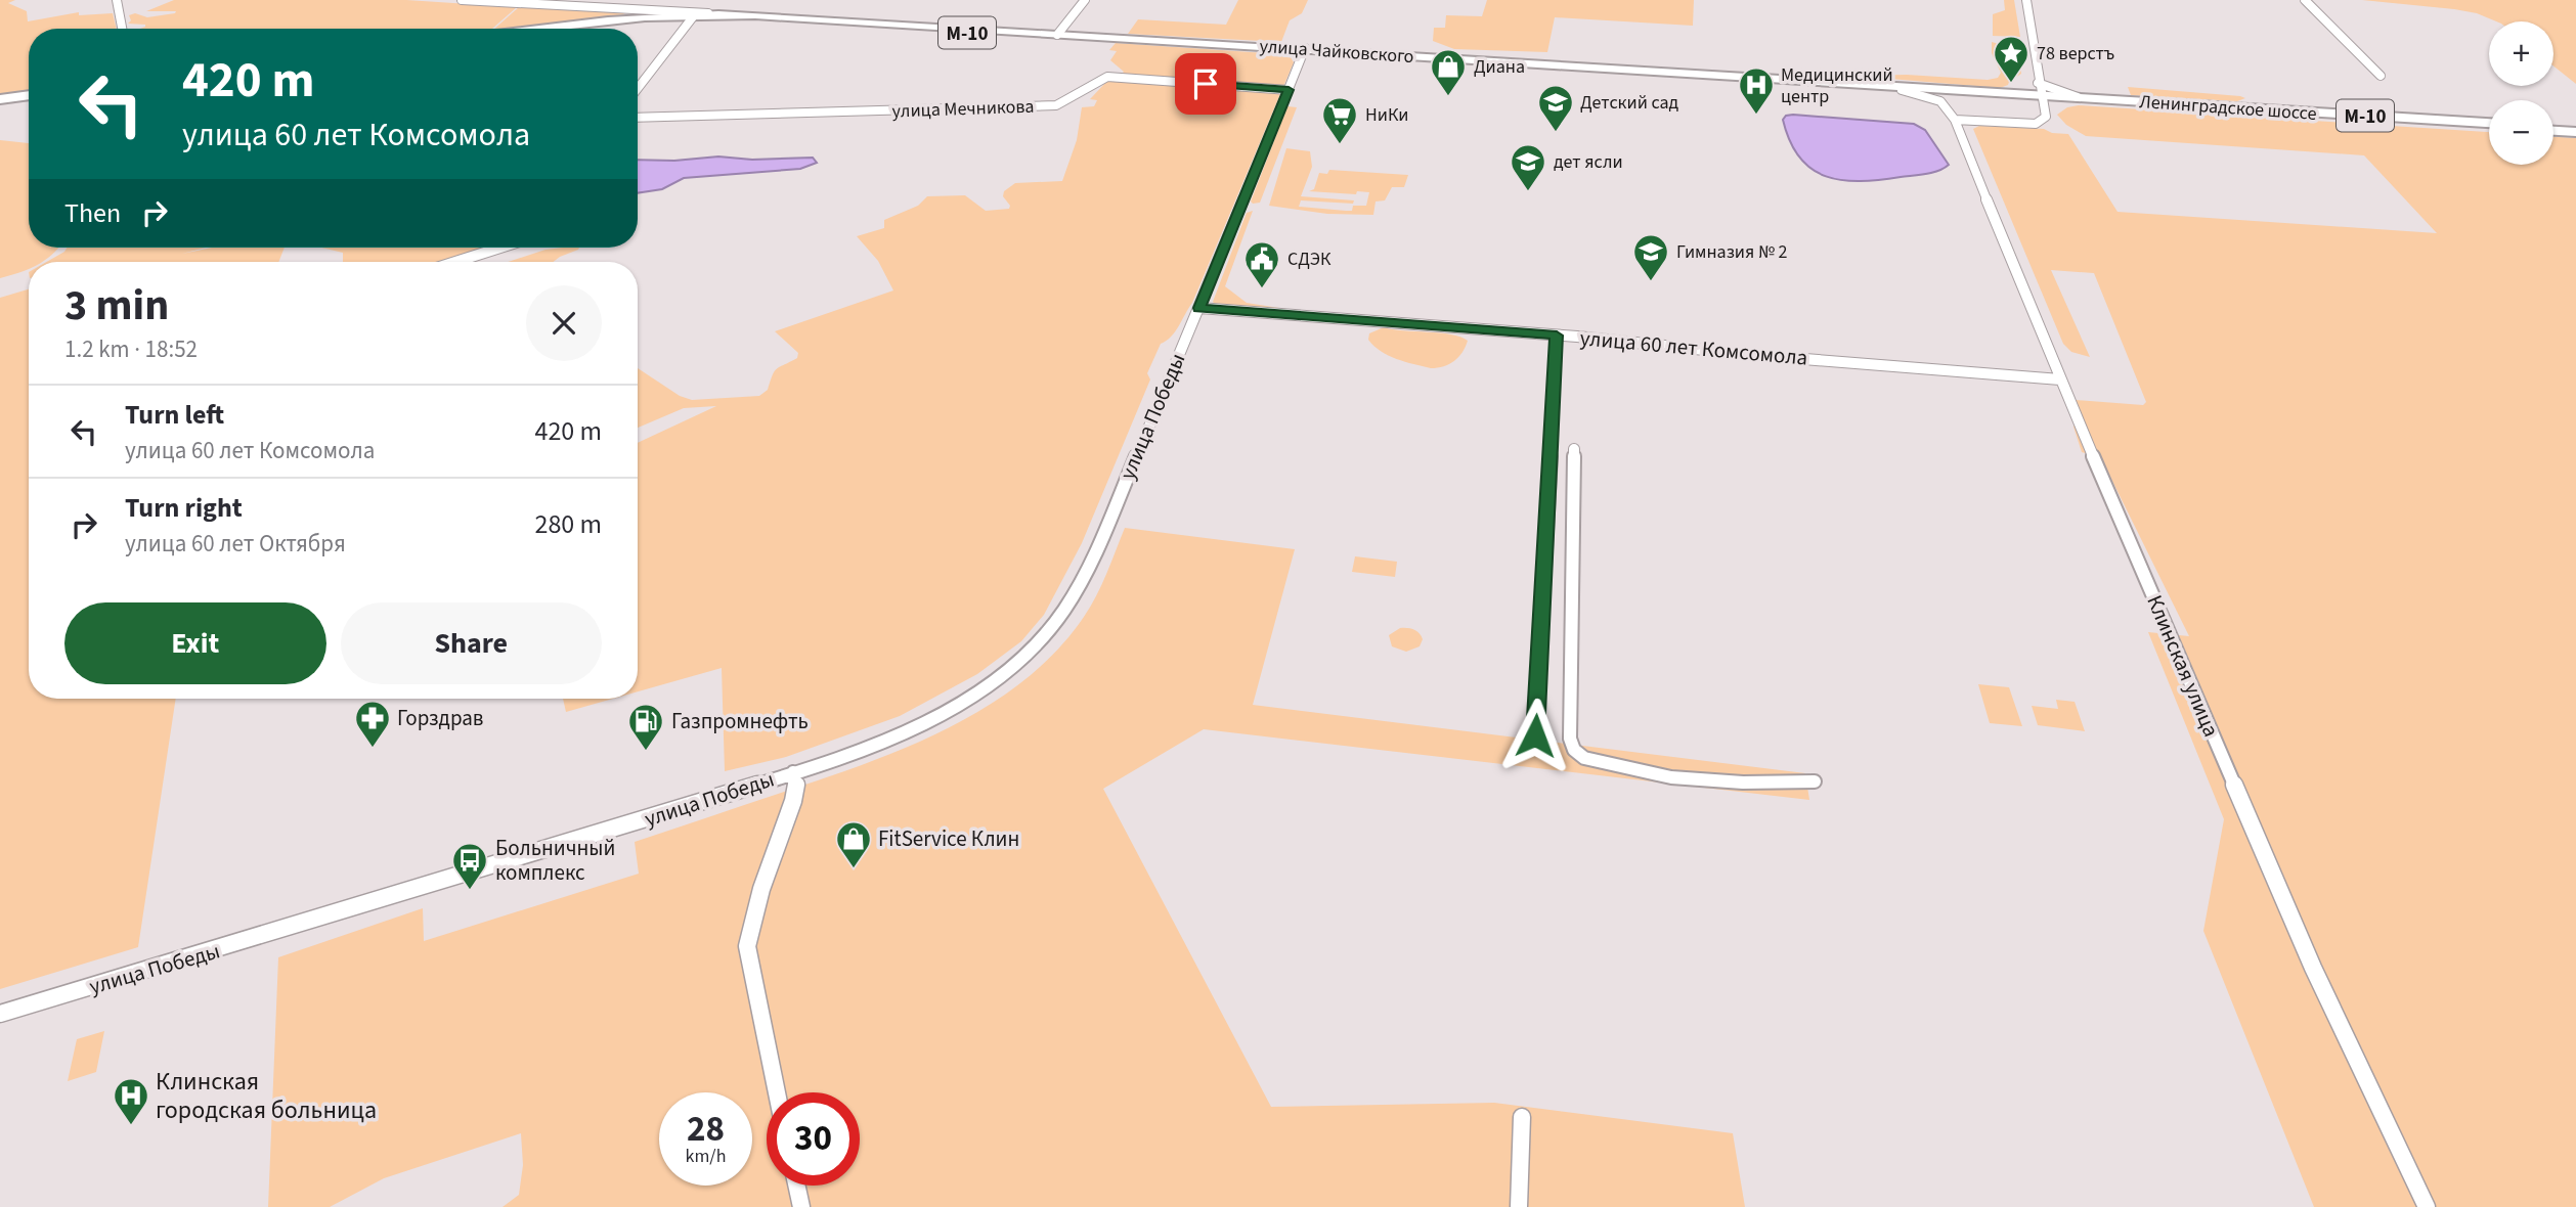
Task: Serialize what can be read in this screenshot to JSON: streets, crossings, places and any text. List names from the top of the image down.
{
  "streets": {
    "highway": ["М-10", "улица Чайковского", "Ленинградское шоссе"],
    "street": [
      "улица Мечникова",
      "улица 60 лет Комсомола",
      "улица Победы",
      "Клинская улица"
    ]
  },
  "crossings": [
    ["М-10", "улица Чайковского"],
    ["улица Чайковского", "Ленинградское шоссе"],
    ["улица Чайковского", "улица Победы"],
    ["улица Мечникова", "улица Победы"],
    ["улица 60 лет Комсомола", "улица Победы"],
    ["улица 60 лет Комсомола", "Клинская улица"]
  ],
  "places": {
    "place": ["78 верстъ"],
    "shop": ["Диана", "FitService Клин"],
    "hospital": ["Медицинский центр", "Клинская городская больница"],
    "school or university": ["Детский сад", "дет ясли", "Гимназия № 2"],
    "supermarket": ["НиКи"],
    "public building": ["СДЭК"],
    "pharmacy": ["Горздрав"],
    "fuel station": ["Газпромнефть"],
    "bus stop": ["Больничный комплекс"]
  },
  "page": {
    "map_buttons": ["+", "−"],
    "turn": ["420 m", "улица 60 лет Комсомола"],
    "then": "Then",
    "heading": ["3 min", "1.2 km · 18:52"],
    "list": [
      {
        "name": "Turn left",
        "note": "улица 60 лет Комсомола",
        "value": "420 m"
      },
      {
        "name": "Turn right",
        "note": "улица 60 лет Октября",
        "value": "280 m"
      }
    ],
    "buttons": ["Exit", "Share"],
    "speed": "28 km/h",
    "limit": "30"
  }
}
